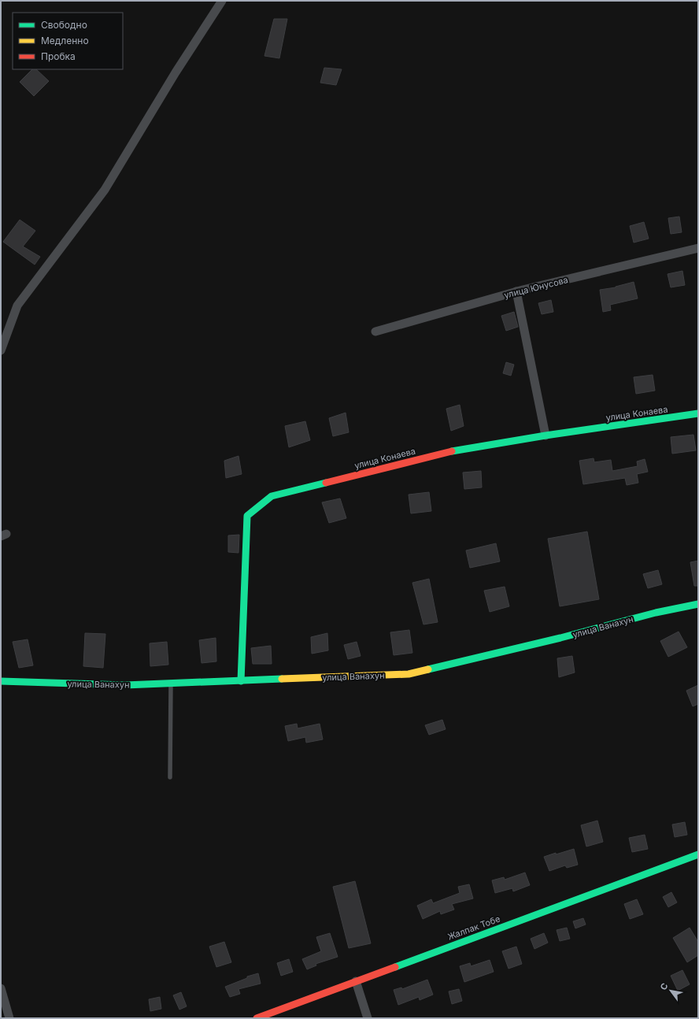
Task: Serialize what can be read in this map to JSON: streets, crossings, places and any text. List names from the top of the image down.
{
  "streets": {
    "street": [
      "улица Юнусова",
      "улица Конаева",
      "улица Ванахун",
      "Жалпак Тобе"
    ]
  },
  "crossings": [
    ["улица Конаева", "улица Ванахун"]
  ],
  "legend": ["Свободно", "Медленно", "Пробка"],
  "north": "top left"
}
